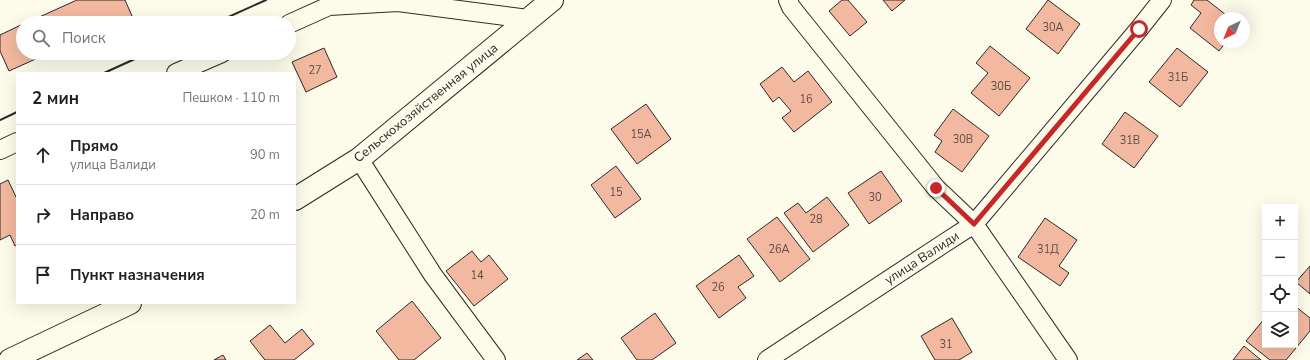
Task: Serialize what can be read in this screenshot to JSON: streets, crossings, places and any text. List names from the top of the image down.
{
  "streets": {
    "main road": ["Сельскохозяйственная улица"],
    "street": ["улица Валиди"]
  },
  "house_numbers": [
    "30А",
    "27",
    "31Б",
    "30Б",
    "16",
    "15А",
    "30В",
    "31В",
    "15",
    "30",
    "28",
    "26А",
    "31Д",
    "14",
    "26",
    "31"
  ],
  "north": "bottom left",
  "page": {
    "search": "Поиск",
    "heading": ["2 мин", "Пешком · 110 m"],
    "list": [
      ["Прямо", "улица Валиди", "90 m"],
      ["Направо", "20 m"],
      "Пункт назначения"
    ],
    "map_buttons": ["+", "−"]
  }
}
